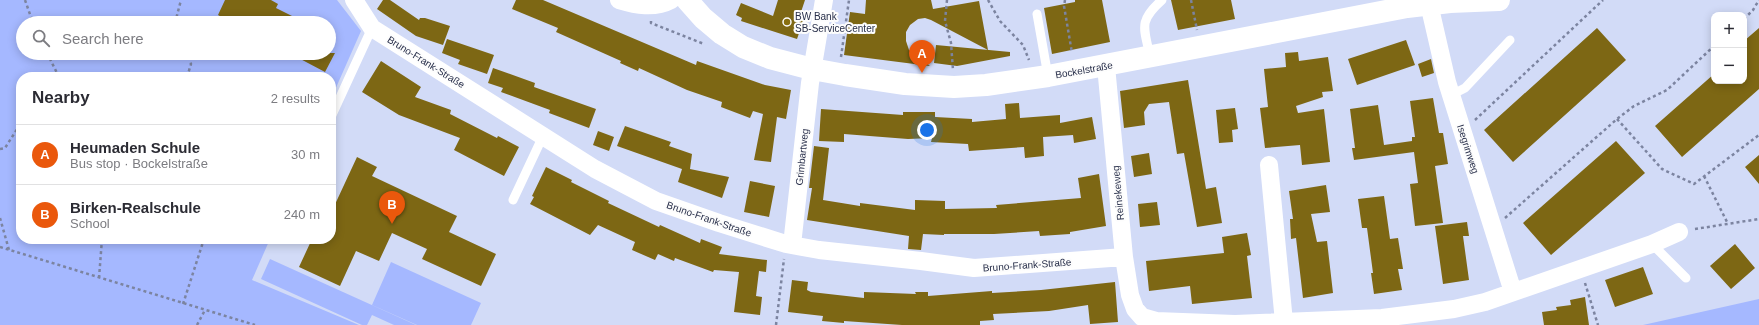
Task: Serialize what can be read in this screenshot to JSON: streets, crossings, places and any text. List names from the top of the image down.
{
  "streets": {
    "street": [
      "Bruno-Frank-Straße",
      "Bockelstraße",
      "Isegrimweg",
      "Grimbartweg",
      "Reinekeweg"
    ]
  },
  "crossings": [
    ["Bruno-Frank-Straße", "Grimbartweg"],
    ["Bruno-Frank-Straße", "Reinekeweg"],
    ["Bockelstraße", "Isegrimweg"],
    ["Bockelstraße", "Grimbartweg"],
    ["Bockelstraße", "Reinekeweg"]
  ],
  "places": ["BW Bank SB-ServiceCenter"],
  "page": {
    "map_buttons": ["+", "−"],
    "search": "Search here",
    "pins": ["A", "B"],
    "heading": ["Nearby", "2 results"],
    "list": [
      {
        "mark": "A",
        "name": "Heumaden Schule",
        "note": "Bus stop · Bockelstraße",
        "value": "30 m"
      },
      {
        "mark": "B",
        "name": "Birken-Realschule",
        "note": "School",
        "value": "240 m"
      }
    ]
  }
}
